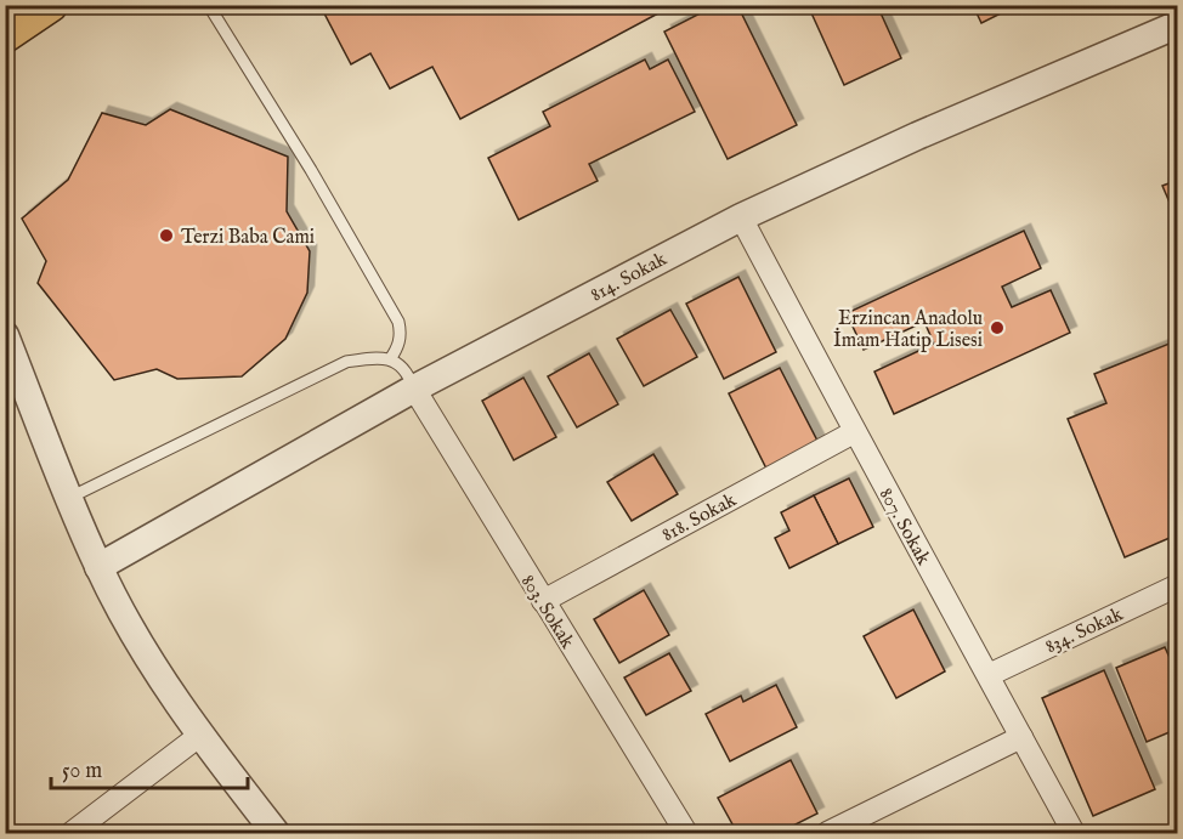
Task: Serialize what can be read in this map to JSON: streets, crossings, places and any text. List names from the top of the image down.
{
  "streets": {
    "street": [
      "814. Sokak",
      "818. Sokak",
      "807. Sokak",
      "803. Sokak",
      "834. Sokak"
    ]
  },
  "crossings": [
    ["814. Sokak", "807. Sokak"],
    ["814. Sokak", "803. Sokak"],
    ["818. Sokak", "807. Sokak"],
    ["818. Sokak", "803. Sokak"],
    ["807. Sokak", "834. Sokak"]
  ],
  "places": ["Terzi Baba Cami", "Erzincan Anadolu İmam Hatip Lisesi"],
  "scale_bar": "50 m"
}
